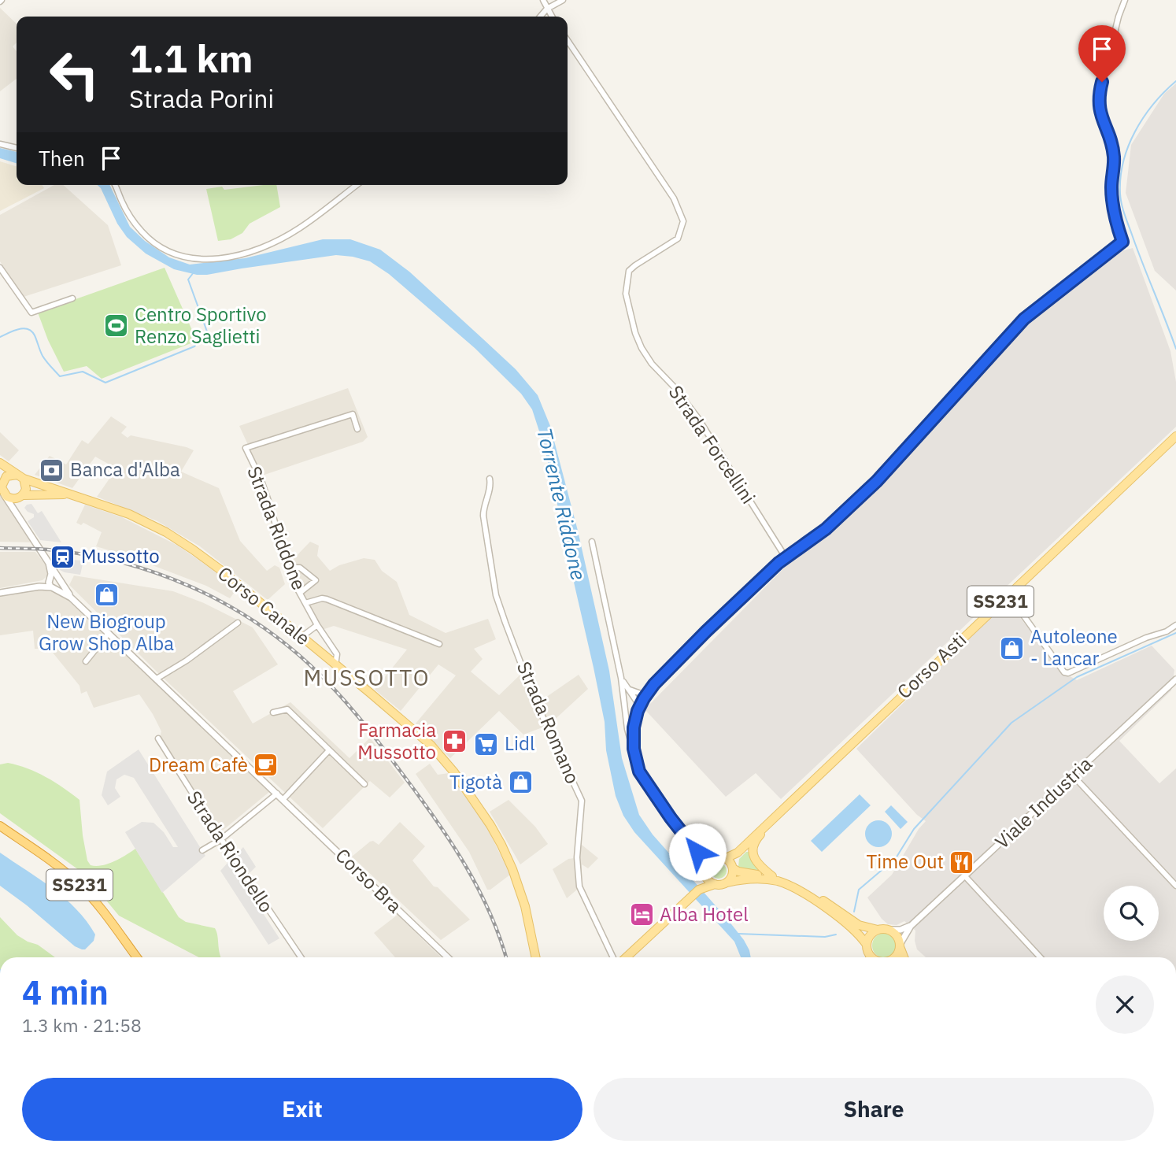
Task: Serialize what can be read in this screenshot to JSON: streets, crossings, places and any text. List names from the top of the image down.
{
  "streets": {
    "highway": ["SS231"],
    "main road": ["Corso Canale", "Corso Asti"],
    "street": [
      "Strada Forcellini",
      "Strada Riddone",
      "Strada Romano",
      "Viale Industria",
      "Strada Riondello",
      "Corso Bra"
    ]
  },
  "crossings": [
    ["Strada Riddone", "Corso Canale"],
    ["SS231", "Corso Asti"],
    ["Corso Canale", "Corso Bra"]
  ],
  "districts": ["MUSSOTTO"],
  "water": ["Torrente Riddone"],
  "places": {
    "sports": ["Centro Sportivo Renzo Saglietti"],
    "bank": ["Banca d'Alba"],
    "station": ["Mussotto"],
    "shop": ["New Biogroup Grow Shop Alba", "Autoleone - Lancar", "Tigotà"],
    "pharmacy": ["Farmacia Mussotto"],
    "supermarket": ["Lidl"],
    "cafe": ["Dream Cafè"],
    "restaurant": ["Time Out"],
    "hotel": ["Alba Hotel"]
  },
  "page": {
    "turn": ["1.1 km", "Strada Porini"],
    "then": "Then",
    "heading": ["4 min", "1.3 km · 21:58"],
    "buttons": ["Exit", "Share"]
  }
}
